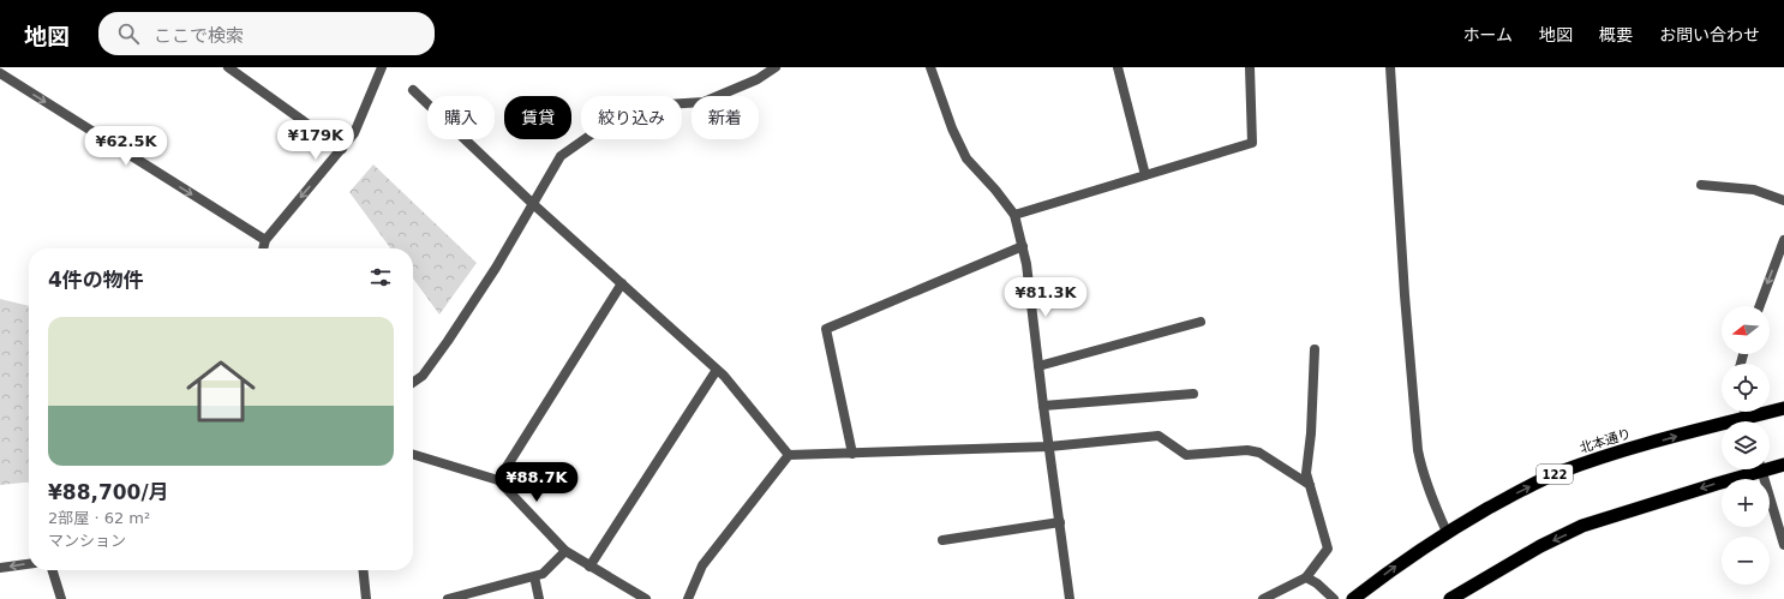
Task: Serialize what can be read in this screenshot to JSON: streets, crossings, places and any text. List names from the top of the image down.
{
  "streets": {
    "highway": ["北本通り", "122"]
  },
  "north": "left",
  "page": {
    "header": "地図",
    "search": "ここで検索",
    "nav": [
      "ホーム",
      "地図",
      "概要",
      "お問い合わせ"
    ],
    "chip": [
      "購入",
      "賃貸",
      "絞り込み",
      "新着"
    ],
    "price": [
      "¥179K",
      "¥62.5K",
      "¥81.3K",
      "¥88.7K"
    ],
    "heading": "4件の物件",
    "map_buttons": ["+", "−"],
    "list": [
      {
        "name": "¥88,700/月",
        "note": "2部屋 · 62 m² · マンション"
      }
    ]
  }
}
